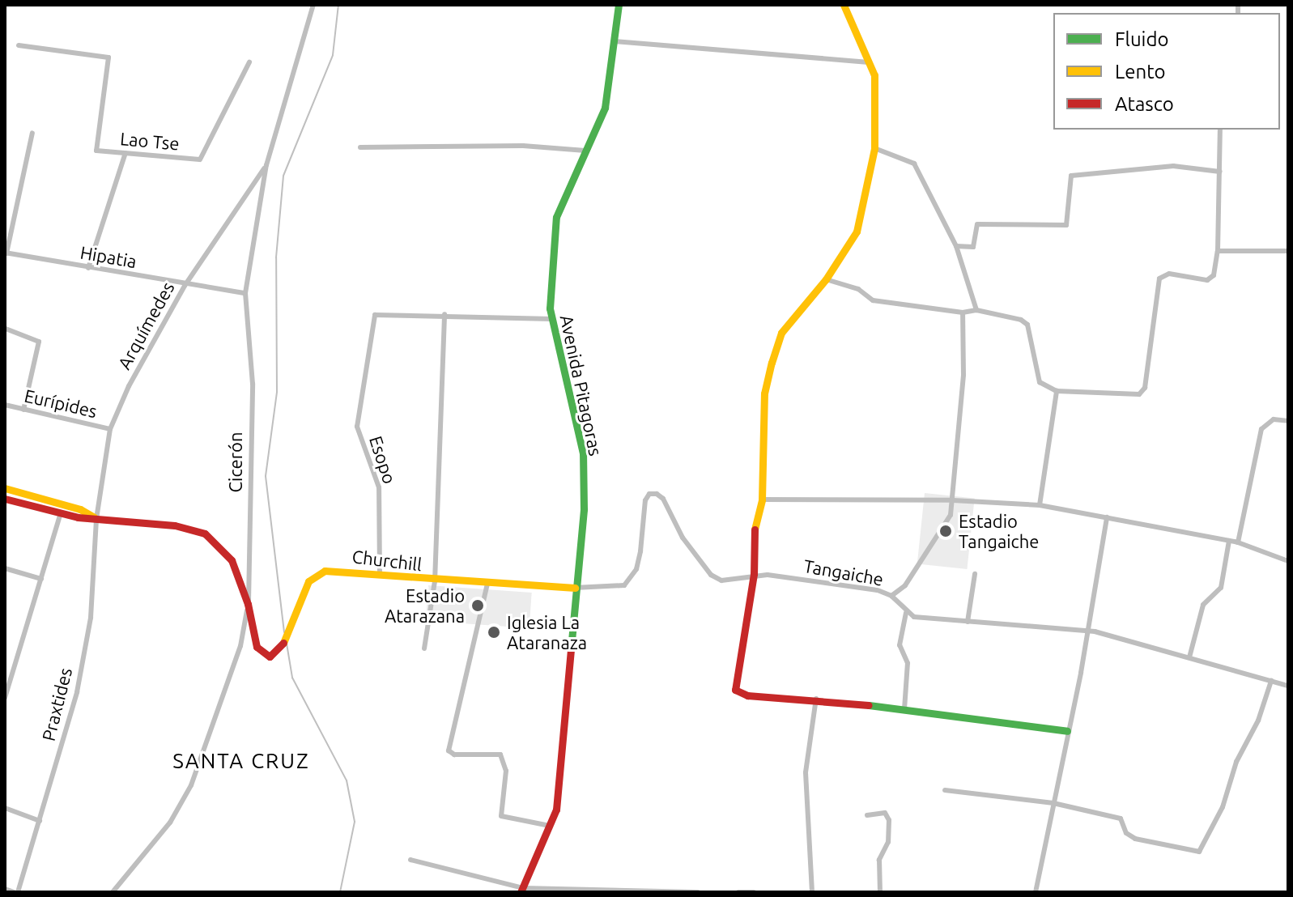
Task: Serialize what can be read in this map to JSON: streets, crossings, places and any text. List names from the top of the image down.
{
  "streets": {
    "main road": ["Avenida Pitagoras", "Churchill"],
    "street": [
      "Lao Tse",
      "Hipatia",
      "Arquímedes",
      "Eurípides",
      "Esopo",
      "Cicerón",
      "Tangaiche",
      "Praxtides"
    ]
  },
  "crossings": [
    ["Hipatia", "Arquímedes"],
    ["Hipatia", "Cicerón"],
    ["Arquímedes", "Eurípides"],
    ["Arquímedes", "Cicerón"],
    ["Arquímedes", "Praxtides"],
    ["Avenida Pitagoras", "Churchill"],
    ["Avenida Pitagoras", "Tangaiche"],
    ["Esopo", "Churchill"],
    ["Cicerón", "Churchill"],
    ["Churchill", "Tangaiche"]
  ],
  "districts": ["SANTA CRUZ"],
  "places": ["Estadio Tangaiche", "Estadio Atarazana", "Iglesia La Ataranaza"],
  "legend": ["Fluido", "Lento", "Atasco"]
}
